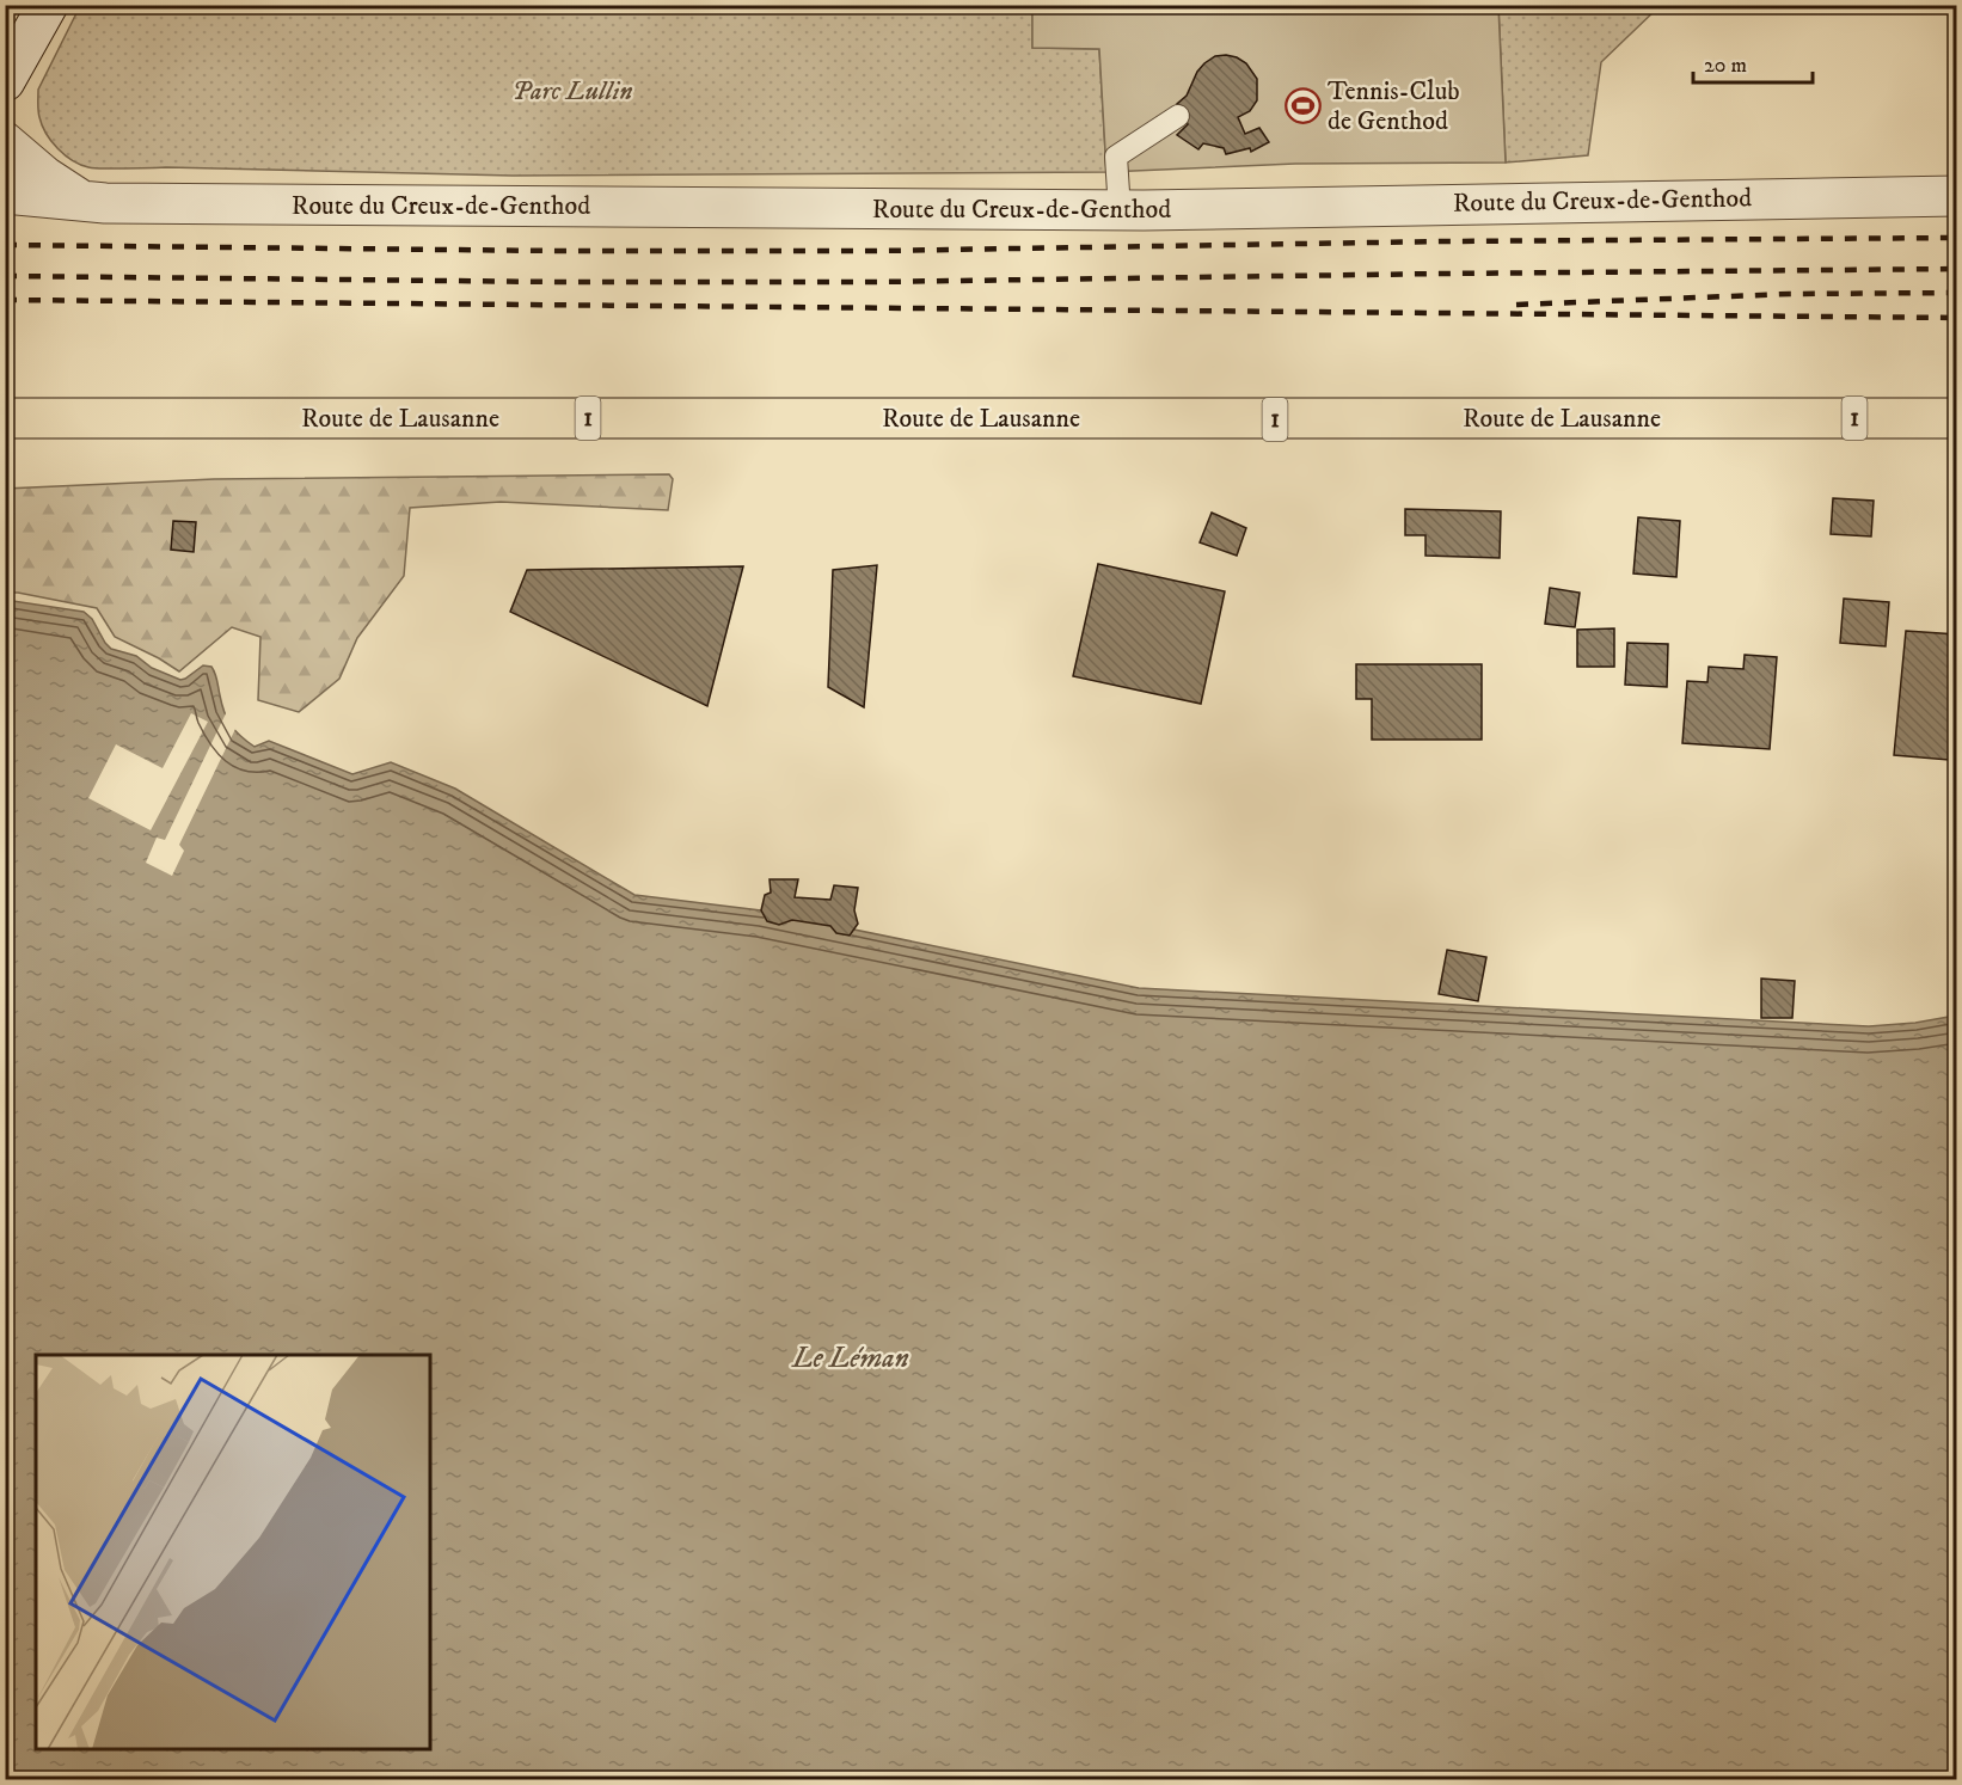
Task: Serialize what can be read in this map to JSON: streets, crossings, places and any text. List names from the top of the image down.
{
  "streets": {
    "main road": ["Route de Lausanne", "1"],
    "street": ["Route du Creux-de-Genthod"]
  },
  "water": ["Le Léman"],
  "parks": ["Parc Lullin"],
  "places": {
    "sports": ["Tennis-Club de Genthod"]
  },
  "scale_bar": "20 m"
}
